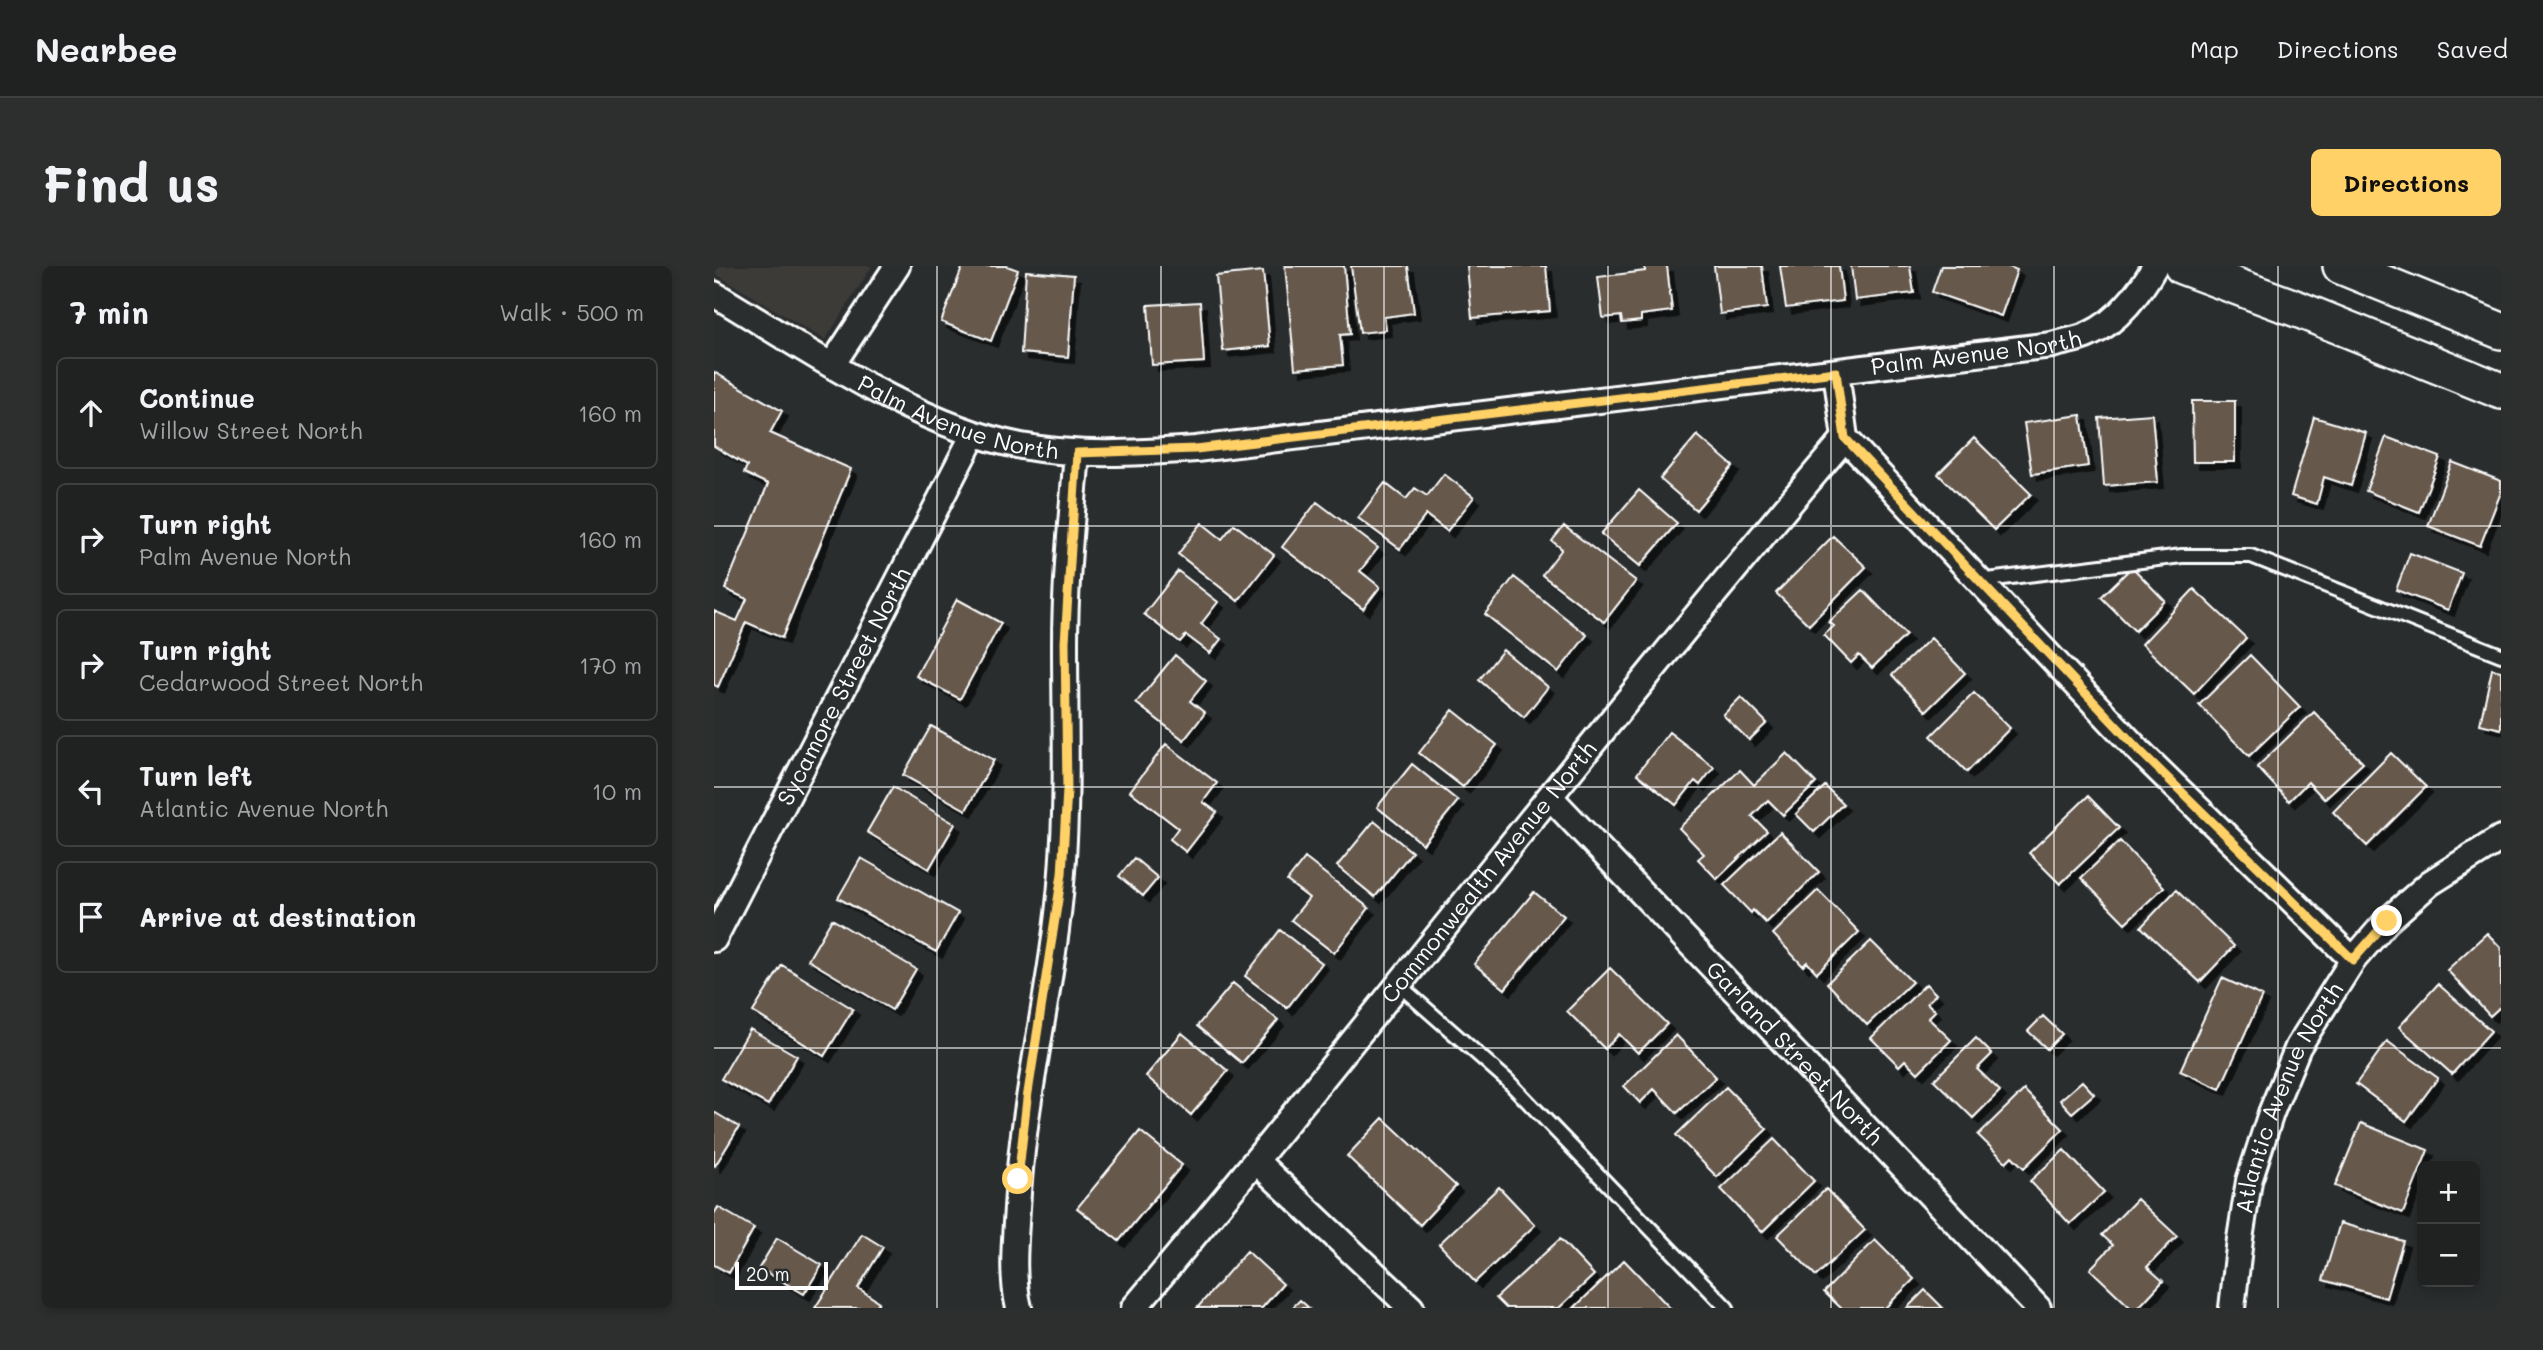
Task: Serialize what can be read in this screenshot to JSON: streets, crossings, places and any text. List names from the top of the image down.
{
  "streets": {
    "street": [
      "Palm Avenue North",
      "Sycamore Street North",
      "Commonwealth Avenue North",
      "Garland Street North",
      "Atlantic Avenue North"
    ]
  },
  "crossings": [
    ["Palm Avenue North", "Sycamore Street North"],
    ["Commonwealth Avenue North", "Garland Street North"]
  ],
  "scale_bar": "20 m",
  "page": {
    "header": "Nearbee",
    "nav": ["Map", "Directions", "Saved"],
    "buttons": "Directions",
    "title": "Find us",
    "heading": ["7 min", "Walk · 500 m"],
    "list": [
      ["Continue", "Willow Street North", "160 m"],
      ["Turn right", "Palm Avenue North", "160 m"],
      ["Turn right", "Cedarwood Street North", "170 m"],
      ["Turn left", "Atlantic Avenue North", "10 m"],
      "Arrive at destination"
    ],
    "map_buttons": ["+", "−"],
    "scale": "20 m"
  }
}
